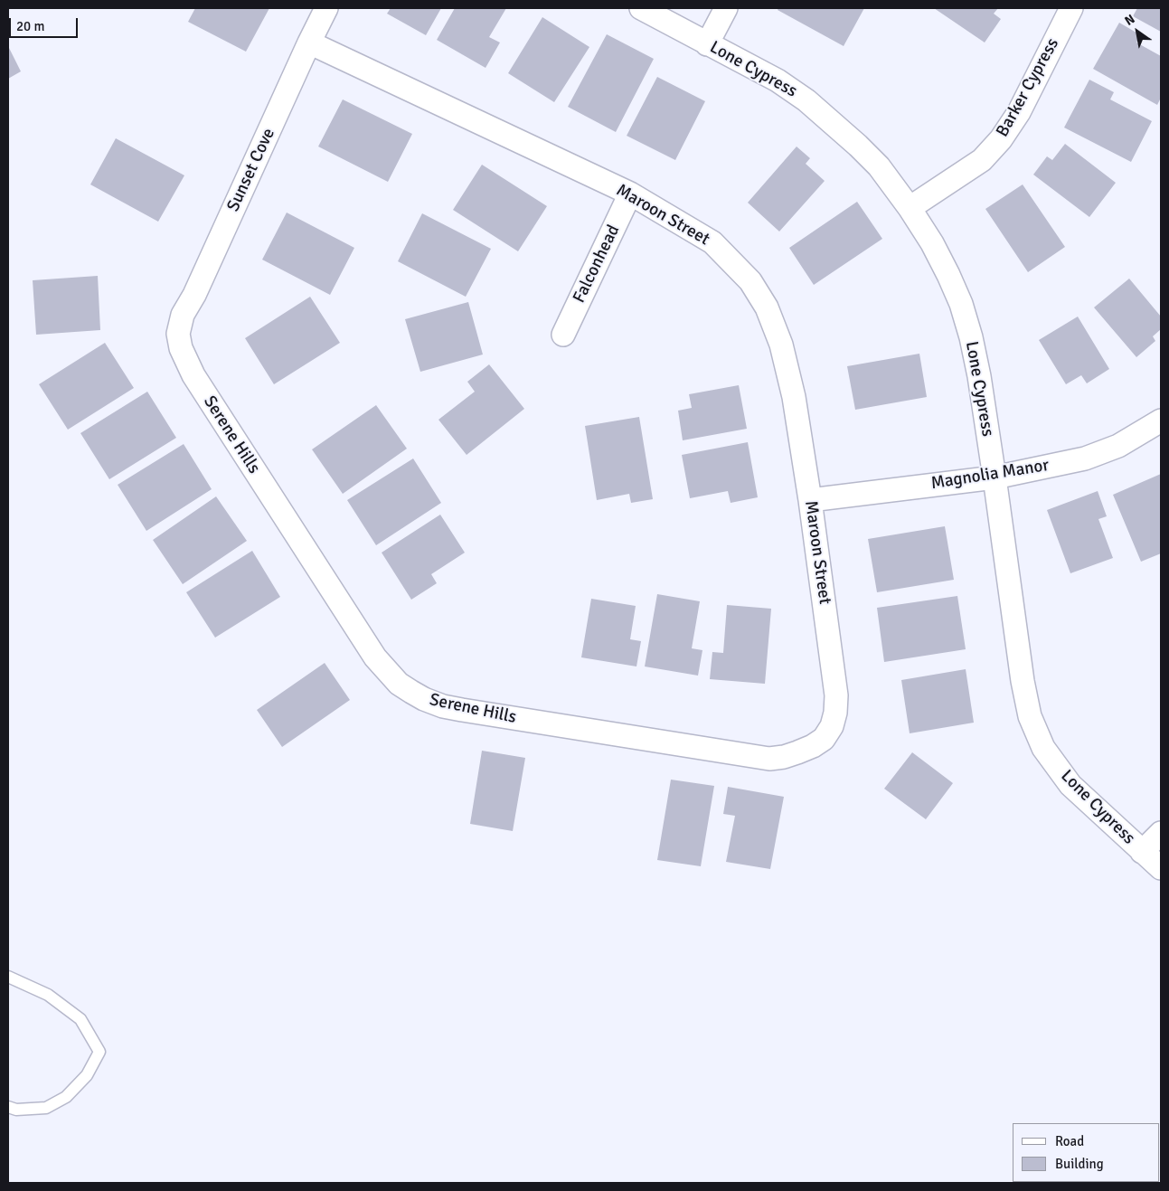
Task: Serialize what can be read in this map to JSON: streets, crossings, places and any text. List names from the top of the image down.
{
  "streets": {
    "street": [
      "Lone Cypress",
      "Barker Cypress",
      "Sunset Cove",
      "Maroon Street",
      "Falconhead",
      "Serene Hills",
      "Magnolia Manor"
    ]
  },
  "crossings": [
    ["Lone Cypress", "Barker Cypress"],
    ["Lone Cypress", "Magnolia Manor"],
    ["Sunset Cove", "Maroon Street"],
    ["Sunset Cove", "Serene Hills"],
    ["Maroon Street", "Falconhead"],
    ["Maroon Street", "Serene Hills"],
    ["Maroon Street", "Magnolia Manor"]
  ],
  "legend": ["Road", "Building"],
  "scale_bar": "20 m",
  "north": "top left"
}
